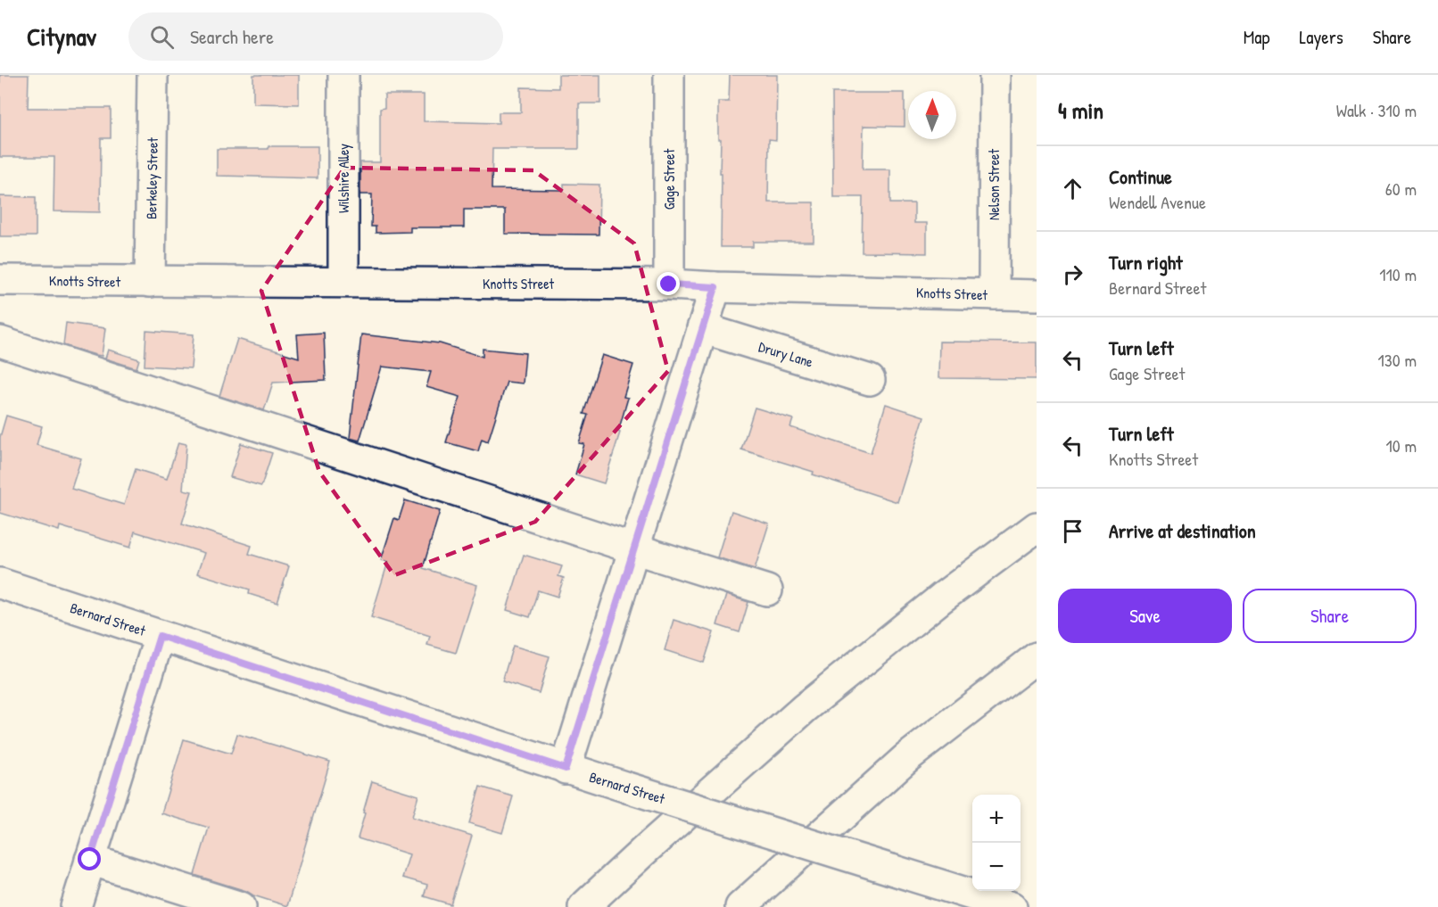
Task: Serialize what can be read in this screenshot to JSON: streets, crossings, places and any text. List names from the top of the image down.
{
  "streets": {
    "main road": [
      "Berkeley Street",
      "Wilshire Alley",
      "Gage Street",
      "Nelson Street",
      "Knotts Street",
      "Drury Lane",
      "Bernard Street"
    ]
  },
  "crossings": [
    ["Berkeley Street", "Knotts Street"],
    ["Wilshire Alley", "Knotts Street"],
    ["Gage Street", "Knotts Street"],
    ["Nelson Street", "Knotts Street"]
  ],
  "north": "top",
  "page": {
    "header": "Citynav",
    "search": "Search here",
    "nav": ["Map", "Layers", "Share"],
    "heading": ["4 min", "Walk · 310 m"],
    "list": [
      ["Continue", "Wendell Avenue", "60 m"],
      ["Turn right", "Bernard Street", "110 m"],
      ["Turn left", "Gage Street", "130 m"],
      ["Turn left", "Knotts Street", "10 m"],
      "Arrive at destination"
    ],
    "buttons": ["Save", "Share"],
    "map_buttons": ["+", "−"]
  }
}
